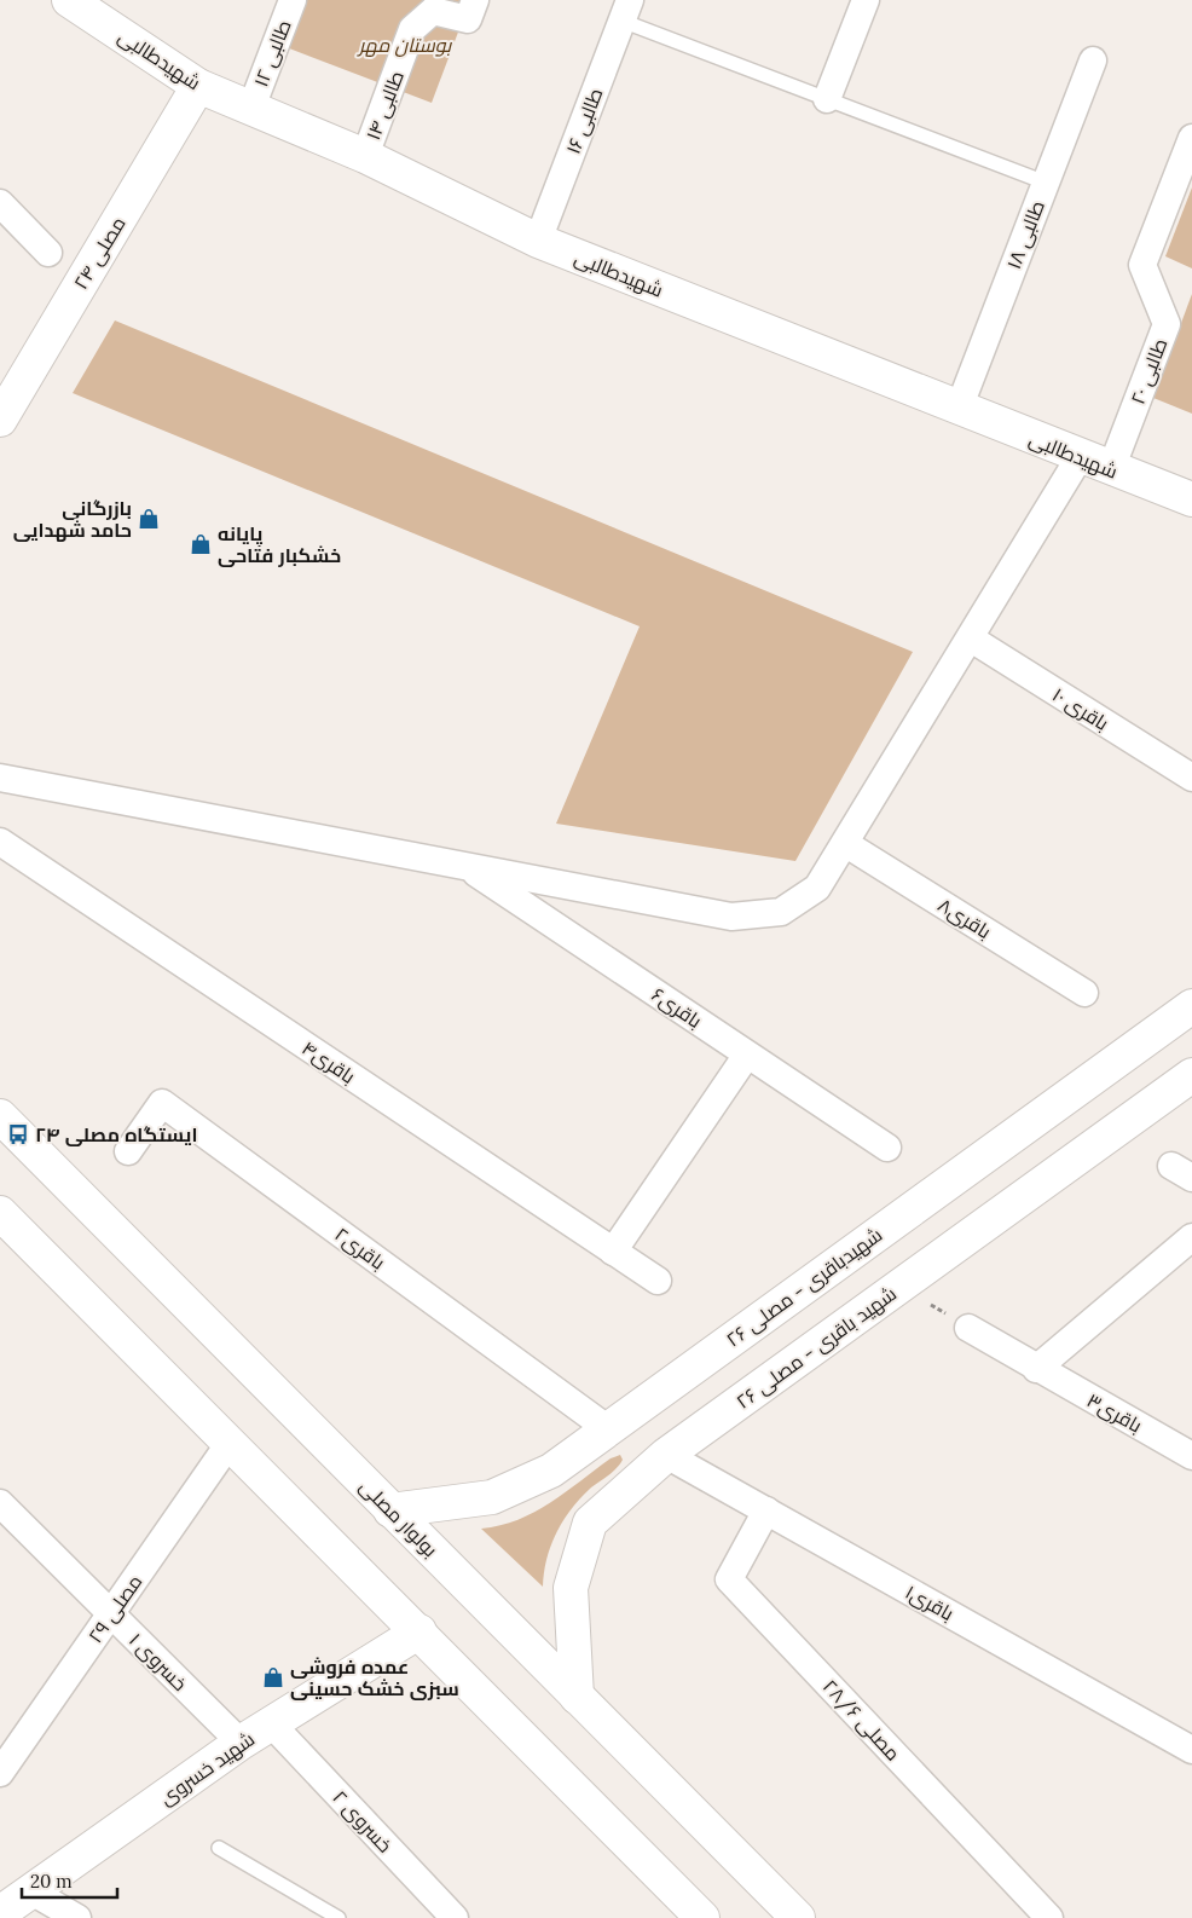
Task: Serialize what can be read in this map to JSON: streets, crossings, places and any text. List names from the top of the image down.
{
  "streets": {
    "street": [
      "طالبی ۱۲",
      "شهیدطالبی",
      "طالبی ۱۴",
      "طالبی ۱۶",
      "طالبی ۱۸",
      "مصلی ۲۴",
      "طالبی ۲۰",
      "باقری ۱۰",
      "باقری۸",
      "باقری۶",
      "باقری۴",
      "باقری۲",
      "شهیدباقری - مصلی ۲۶",
      "شهید باقری - مصلی ۲۶",
      "باقری۳",
      "بولوار مصلی",
      "باقری۱",
      "مصلی ۲۹",
      "خسروی ۱",
      "مصلی ۲۸/۶",
      "شهید خسروی",
      "خسروی ۲"
    ]
  },
  "crossings": [
    ["طالبی ۱۲", "شهیدطالبی"],
    ["شهیدطالبی", "طالبی ۱۴"],
    ["شهیدطالبی", "طالبی ۱۶"],
    ["شهیدطالبی", "طالبی ۱۸"],
    ["شهیدطالبی", "مصلی ۲۴"],
    ["شهیدطالبی", "طالبی ۲۰"],
    ["باقری۲", "شهیدباقری - مصلی ۲۶"],
    ["شهیدباقری - مصلی ۲۶", "بولوار مصلی"],
    ["شهید باقری - مصلی ۲۶", "بولوار مصلی"],
    ["شهید باقری - مصلی ۲۶", "باقری۱"],
    ["باقری۱", "مصلی ۲۸/۶"],
    ["مصلی ۲۹", "خسروی ۱"],
    ["خسروی ۱", "شهید خسروی"],
    ["شهید خسروی", "خسروی ۲"]
  ],
  "parks": ["بوستان مهر"],
  "places": {
    "shop": ["بازرگانی حامد شهدایی", "پایانه خشکبار فتاحی", "عمده فروشی سبزی خشک حسینی"],
    "bus stop": ["ایستگاه مصلی ۲۴"]
  },
  "scale_bar": "20 m"
}
